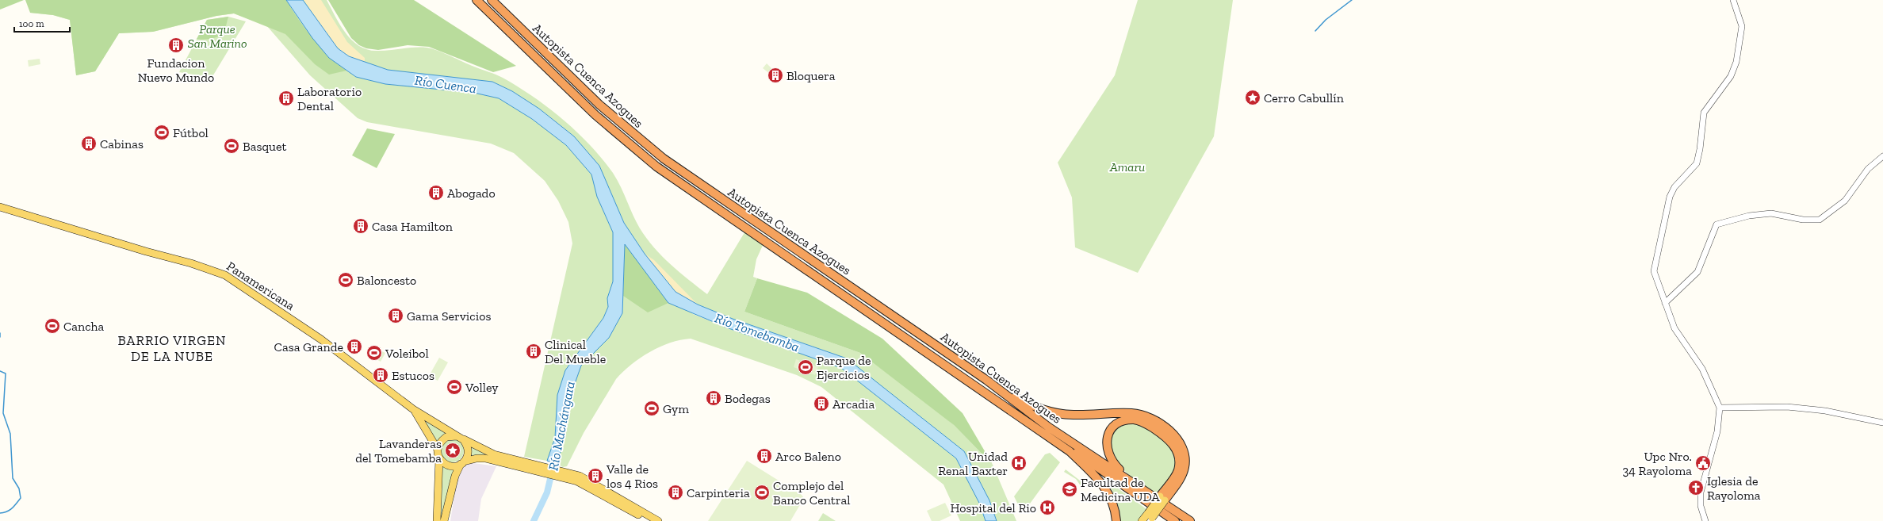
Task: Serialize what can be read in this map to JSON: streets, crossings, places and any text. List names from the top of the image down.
{
  "streets": {
    "highway": ["Autopista Cuenca Azogues"],
    "main road": ["Panamericana"]
  },
  "districts": ["BARRIO VIRGEN DE LA NUBE"],
  "water": ["Río Cuenca", "Río Tomebamba", "Río Machángara"],
  "parks": ["Parque San Marino", "Amaru"],
  "places": {
    "building": [
      "Fundacion Nuevo Mundo",
      "Bloquera",
      "Laboratorio Dental",
      "Cabinas",
      "Abogado",
      "Casa Hamilton",
      "Gama Servicios",
      "Casa Grande",
      "Clinical Del Mueble",
      "Estucos",
      "Bodegas",
      "Arcadia",
      "Arco Baleno",
      "Valle de los 4 Rios",
      "Carpinteria"
    ],
    "place": ["Cerro Cabullín", "Lavanderas del Tomebamba"],
    "sports": [
      "Fútbol",
      "Basquet",
      "Baloncesto",
      "Cancha",
      "Voleibol",
      "Parque de Ejercicios",
      "Volley",
      "Gym",
      "Complejo del Banco Central"
    ],
    "hospital": ["Unidad Renal Baxter", "Hospital del Rio"],
    "public building": ["Upc Nro. 34 Rayoloma"],
    "church": ["Iglesia de Rayoloma"],
    "school or university": ["Facultad de Medicina UDA"]
  },
  "scale_bar": "100 m"
}
